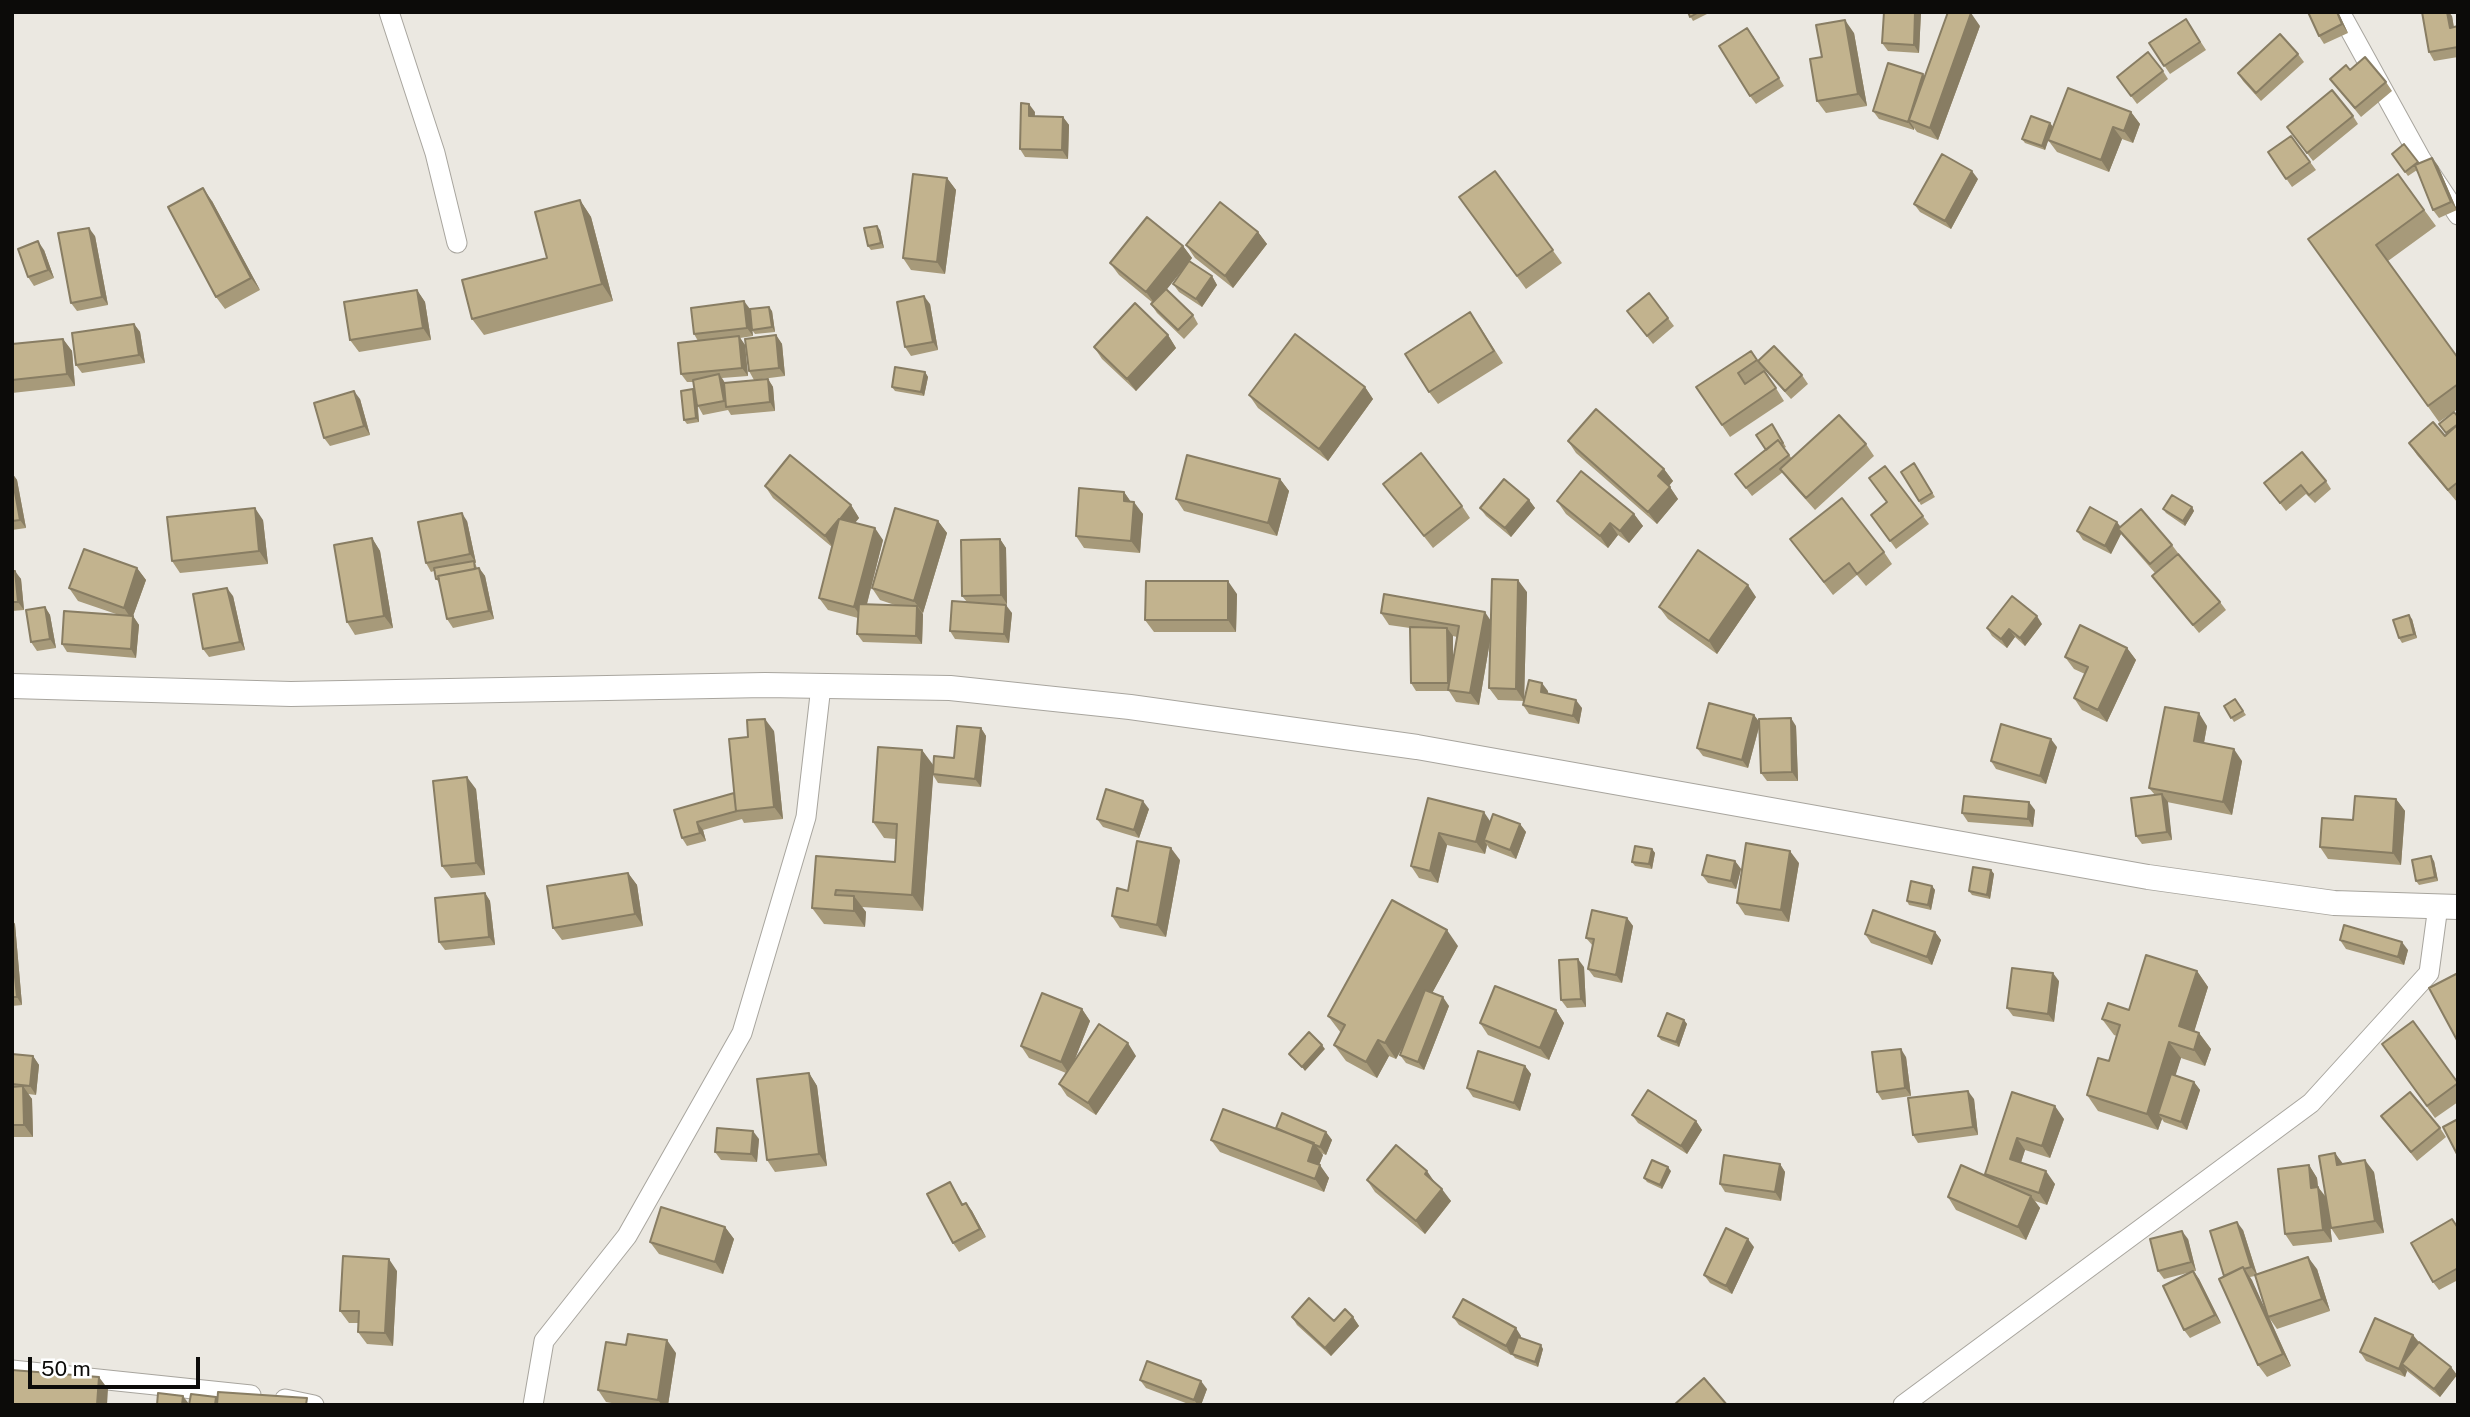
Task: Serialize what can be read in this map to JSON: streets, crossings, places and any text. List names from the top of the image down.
{
  "scale_bar": "50 m"
}
